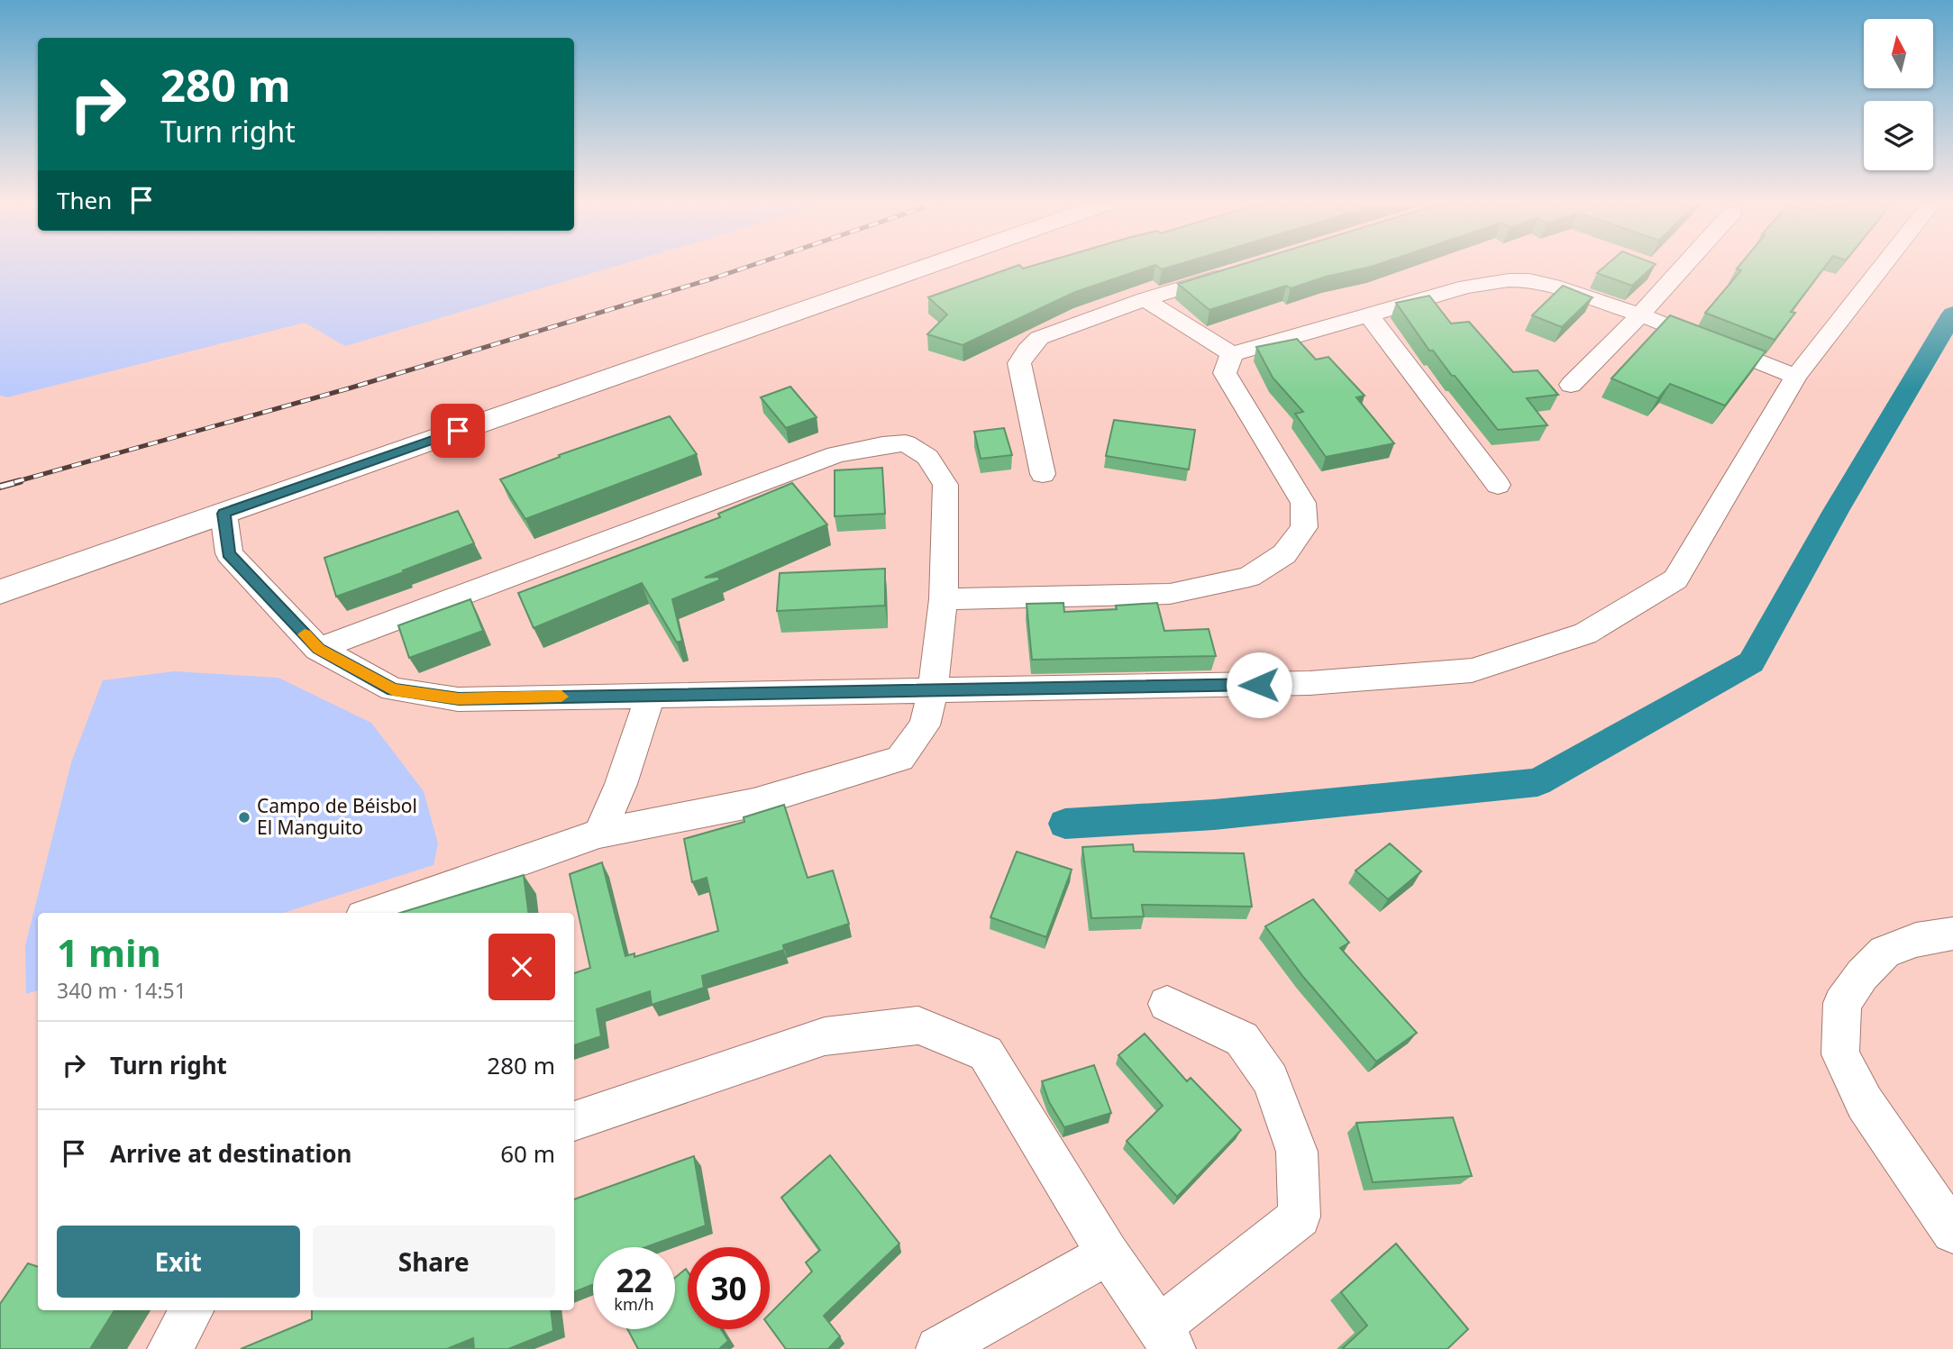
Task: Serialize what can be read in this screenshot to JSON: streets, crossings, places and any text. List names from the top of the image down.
{
  "places": ["Campo de Béisbol El Manguito"],
  "north": "top",
  "page": {
    "turn": ["280 m", "Turn right"],
    "then": "Then",
    "heading": ["1 min", "340 m · 14:51"],
    "list": [
      {
        "name": "Turn right",
        "value": "280 m"
      },
      {
        "name": "Arrive at destination",
        "value": "60 m"
      }
    ],
    "buttons": ["Exit", "Share"],
    "speed": "22 km/h",
    "limit": "30"
  }
}
